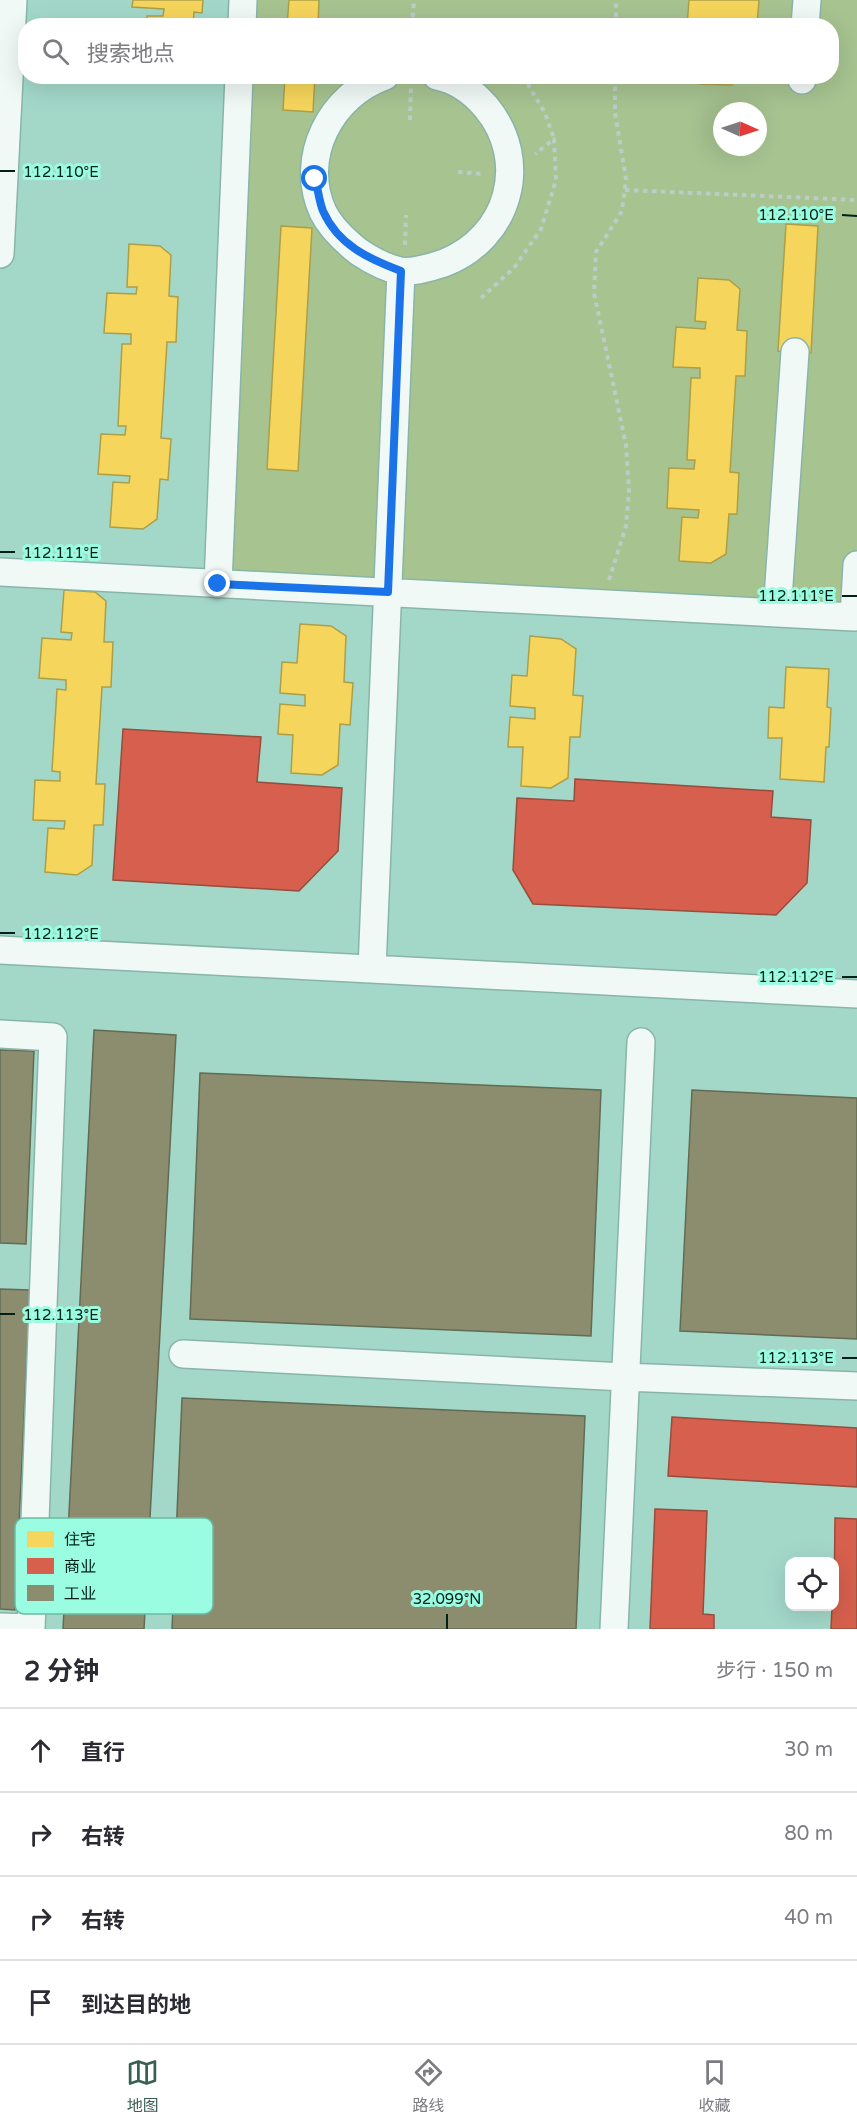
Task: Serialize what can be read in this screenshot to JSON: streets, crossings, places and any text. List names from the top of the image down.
{
  "legend": ["住宅", "商业", "工业"],
  "north": "right",
  "page": {
    "search": "搜索地点",
    "heading": ["2 分钟", "步行 · 150 m"],
    "list": [
      ["直行", "30 m"],
      ["右转", "80 m"],
      ["右转", "40 m"],
      "到达目的地"
    ],
    "nav": ["地图", "路线", "收藏"]
  },
  "coordinates": [
    "112.110°E",
    "112.111°E",
    "112.112°E",
    "112.113°E",
    "32.099°N"
  ]
}
